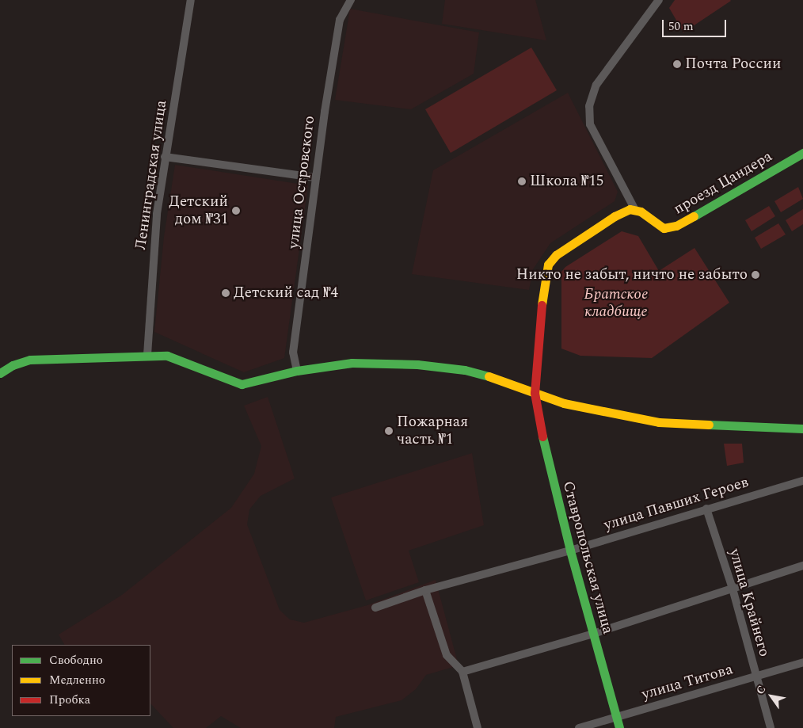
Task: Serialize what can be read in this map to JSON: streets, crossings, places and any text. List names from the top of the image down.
{
  "streets": {
    "main road": ["проезд Цандера", "Ставропольская улица"],
    "street": [
      "Ленинградская улица",
      "улица Островского",
      "улица Павших Героев",
      "улица Крайнего",
      "улица Титова"
    ]
  },
  "crossings": [
    ["улица Павших Героев", "Ставропольская улица"],
    ["улица Павших Героев", "улица Крайнего"],
    ["Ставропольская улица", "улица Титова"],
    ["улица Крайнего", "улица Титова"]
  ],
  "parks": ["Братское кладбище"],
  "places": [
    "Почта России",
    "Школа №15",
    "Детский дом №31",
    "Никто не забыт, ничто не забыто",
    "Детский сад №4",
    "Пожарная часть №1"
  ],
  "legend": ["Свободно", "Медленно", "Пробка"],
  "scale_bar": "50 m",
  "north": "top left"
}
